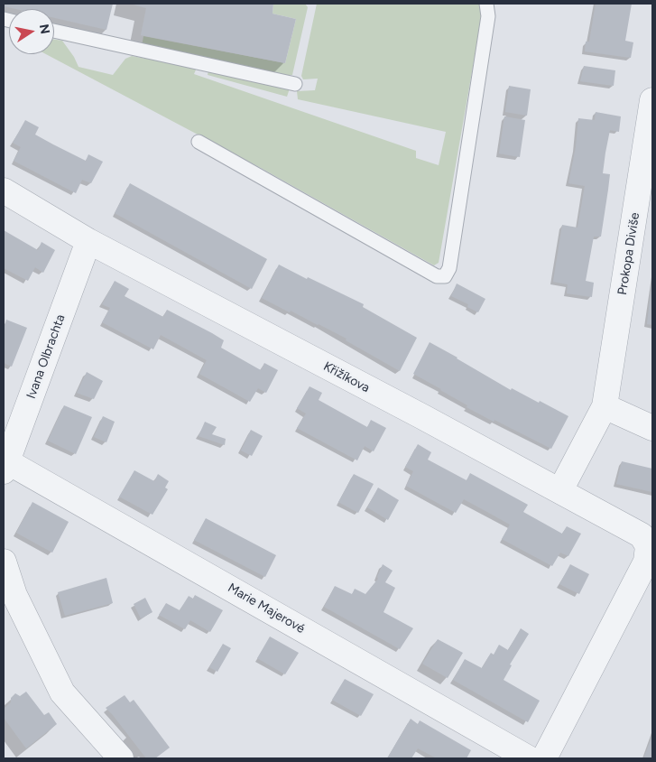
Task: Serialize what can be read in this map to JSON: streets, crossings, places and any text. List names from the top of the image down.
{
  "streets": {
    "street": [
      "Prokopa Diviše",
      "Ivana Olbrachta",
      "Křižíkova",
      "Marie Majerové"
    ]
  },
  "crossings": [
    ["Ivana Olbrachta", "Křižíkova"],
    ["Ivana Olbrachta", "Marie Majerové"]
  ],
  "north": "right"
}
